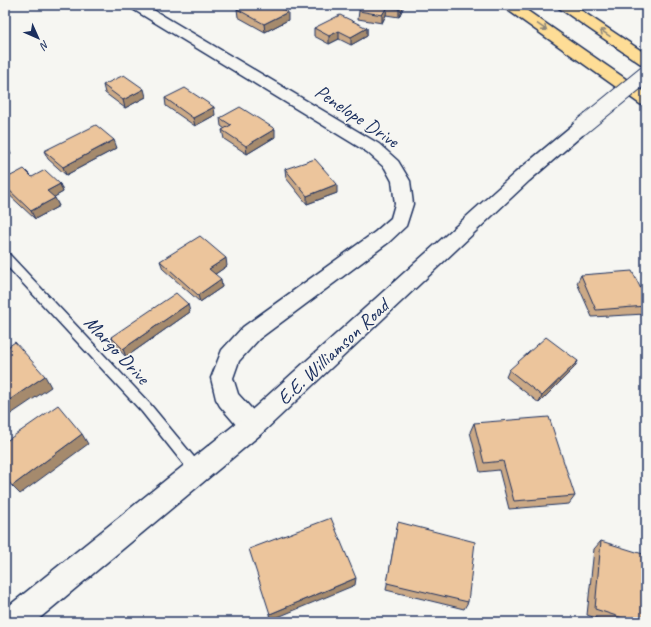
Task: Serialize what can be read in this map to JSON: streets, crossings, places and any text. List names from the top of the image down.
{
  "streets": {
    "street": ["Penelope Drive", "E.E. Williamson Road"],
    "lane": ["Margo Drive"]
  },
  "crossings": [
    ["Penelope Drive", "E.E. Williamson Road"],
    ["Margo Drive", "E.E. Williamson Road"]
  ],
  "north": "bottom right"
}
